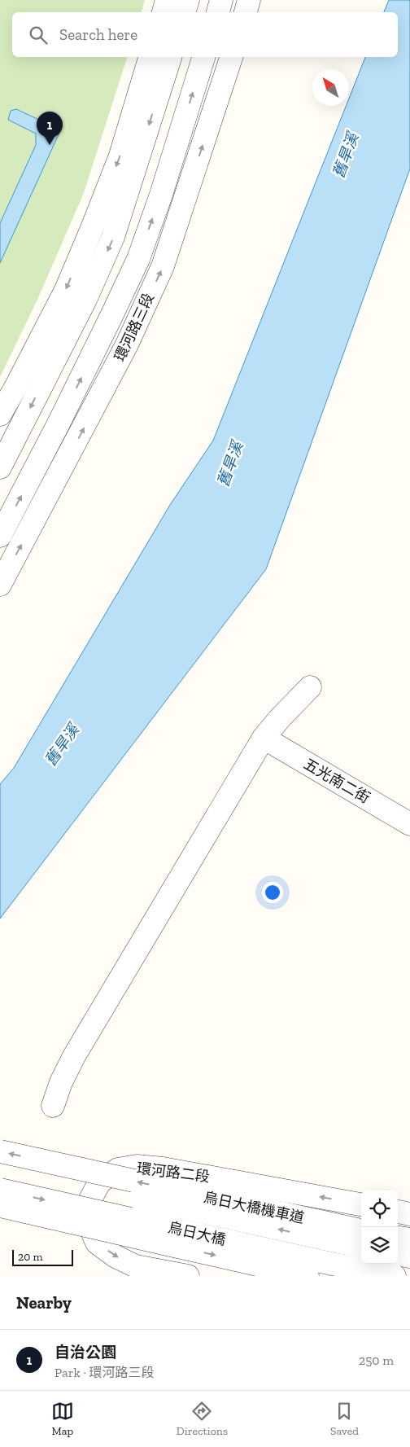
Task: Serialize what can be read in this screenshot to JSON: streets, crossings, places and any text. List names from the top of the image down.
{
  "streets": {
    "street": [
      "環河路三段",
      "五光南二街",
      "環河路二段",
      "烏日大橋機車道",
      "烏日大橋"
    ]
  },
  "crossings": [
    ["烏日大橋機車道", "烏日大橋"]
  ],
  "water": ["舊旱溪"],
  "scale_bar": "20 m",
  "north": "top left",
  "page": {
    "search": "Search here",
    "pins": "1",
    "scale": "20 m",
    "heading": "Nearby",
    "list": [
      {
        "mark": "1",
        "name": "自治公園",
        "note": "Park · 環河路三段",
        "value": "250 m"
      }
    ],
    "nav": ["Map", "Directions", "Saved"]
  }
}
